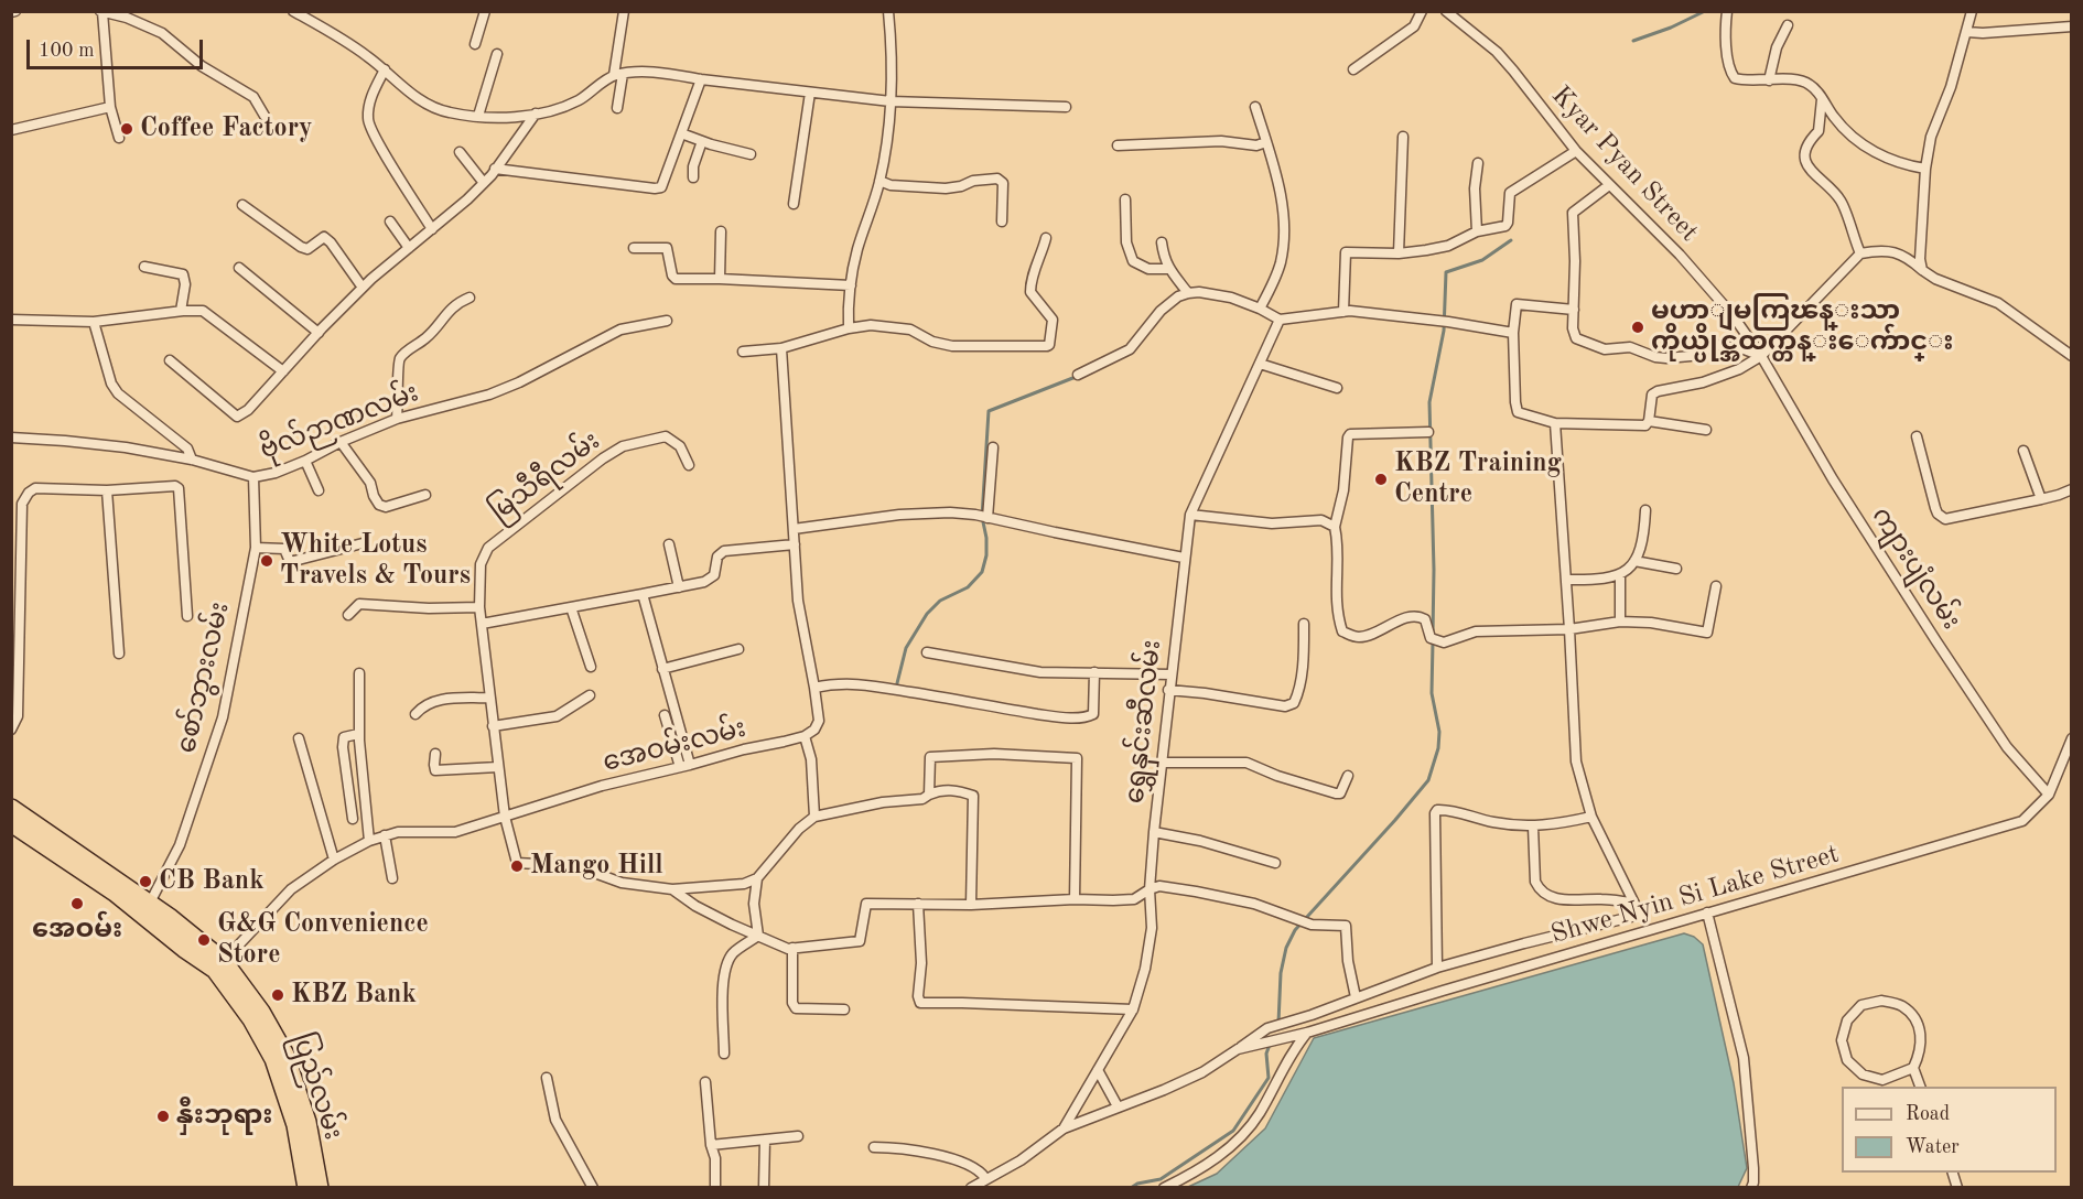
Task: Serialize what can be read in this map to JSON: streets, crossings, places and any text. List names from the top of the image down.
{
  "streets": {
    "highway": ["ပြည်လမ်း"],
    "street": [
      "Kyar Pyan Street",
      "ဗိုလ်ဉာဏလမ်း",
      "မြသီရီလမ်း",
      "ကျားပျံလမ်း",
      "စော်ဘွားလမ်း",
      "ရွှေနှင်းဆီလမ်း",
      "အေဝမ်းလမ်း",
      "Shwe Nyin Si Lake Street"
    ]
  },
  "crossings": [
    ["Kyar Pyan Street", "ကျားပျံလမ်း"],
    ["ဗိုလ်ဉာဏလမ်း", "စော်ဘွားလမ်း"],
    ["မြသီရီလမ်း", "အေဝမ်းလမ်း"],
    ["ကျားပျံလမ်း", "Shwe Nyin Si Lake Street"],
    ["စော်ဘွားလမ်း", "ပြည်လမ်း"],
    ["အေဝမ်းလမ်း", "ပြည်လမ်း"]
  ],
  "places": [
    "Coffee Factory",
    "မဟာျမကြၽန္းသာ ကိုယ္ပိုင္အထက္တန္းေက်ာင္း",
    "KBZ Training Centre",
    "White Lotus Travels & Tours",
    "Mango Hill",
    "CB Bank",
    "အေဝမ်း",
    "G&G Convenience Store",
    "KBZ Bank",
    "နှီးဘုရား"
  ],
  "legend": ["Road", "Water"],
  "scale_bar": "100 m"
}
